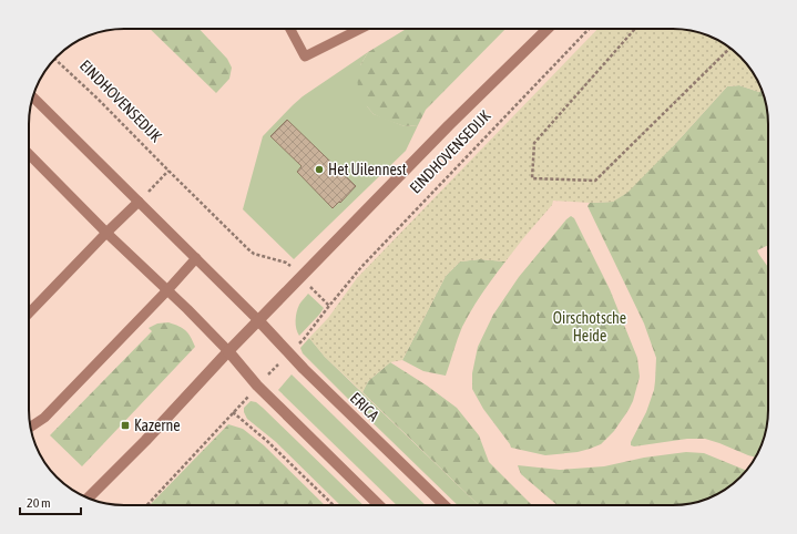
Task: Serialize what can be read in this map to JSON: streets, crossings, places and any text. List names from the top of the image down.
{
  "streets": {
    "street": ["EINDHOVENSEDIJK", "ERICA"]
  },
  "crossings": [
    ["EINDHOVENSEDIJK", "ERICA"]
  ],
  "parks": ["Oirschotsche Heide"],
  "places": {
    "other": ["Het Uilennest"],
    "transit": ["Kazerne"]
  },
  "scale_bar": "20 m"
}
